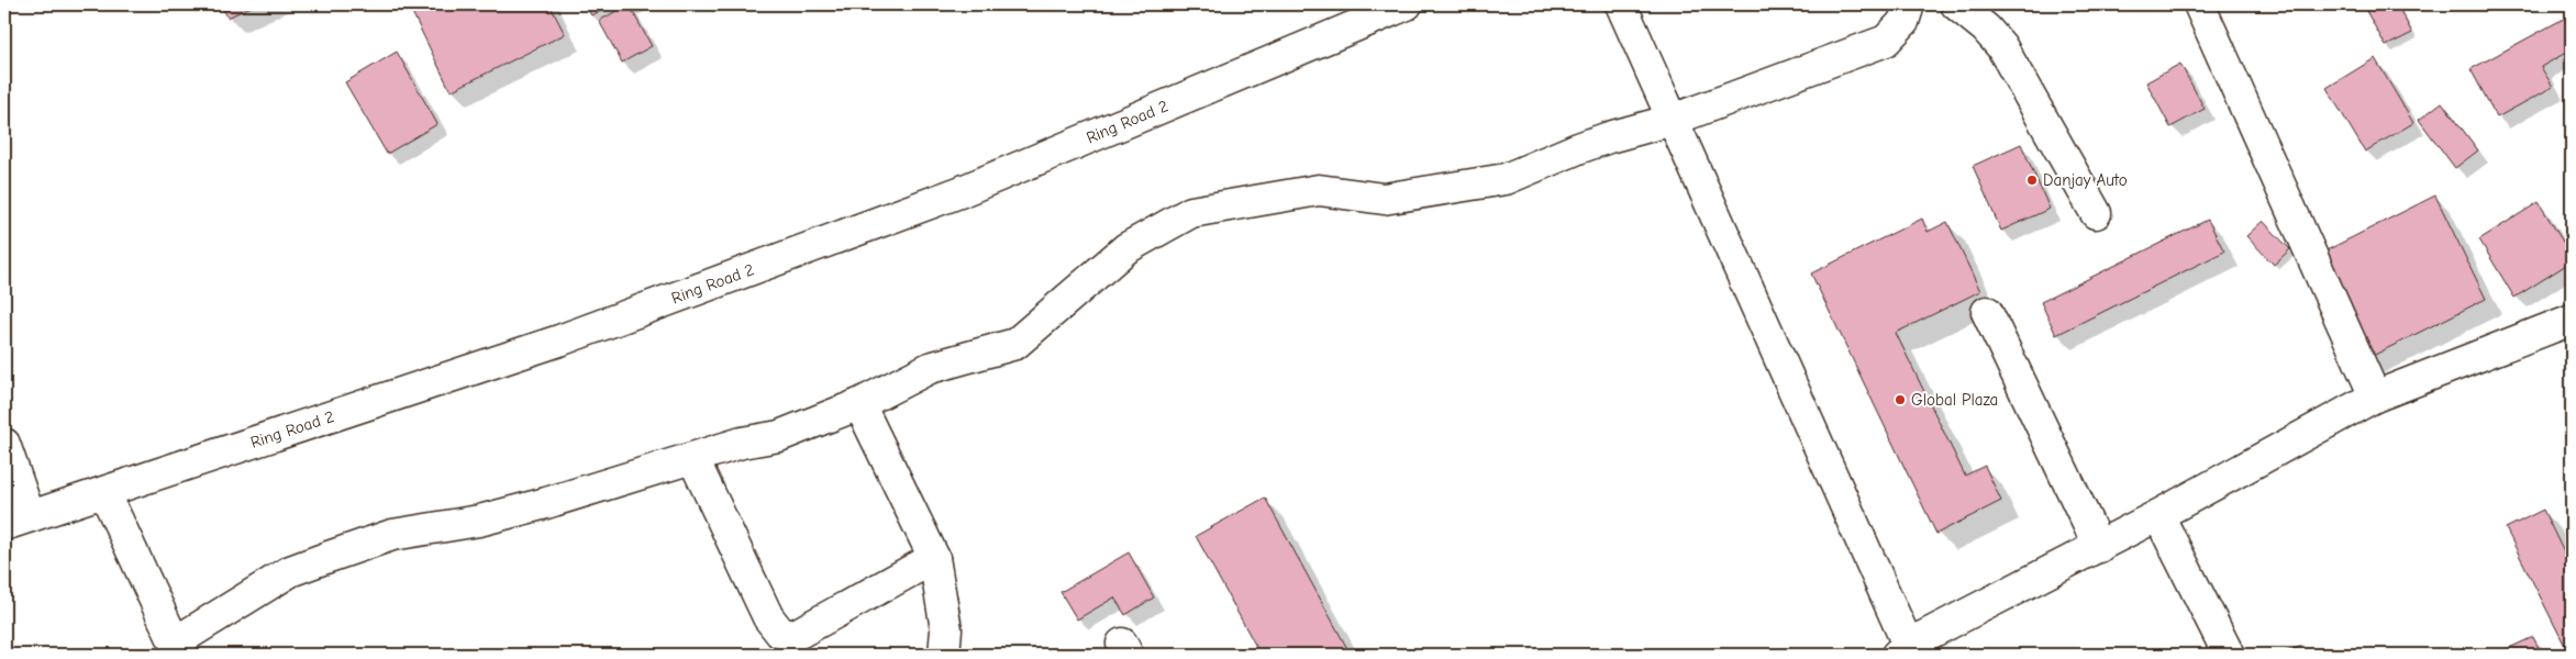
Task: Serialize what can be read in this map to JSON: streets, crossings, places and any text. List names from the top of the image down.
{
  "streets": {
    "main road": ["Ring Road 2"]
  },
  "places": ["Danjay Auto", "Global Plaza"]
}
